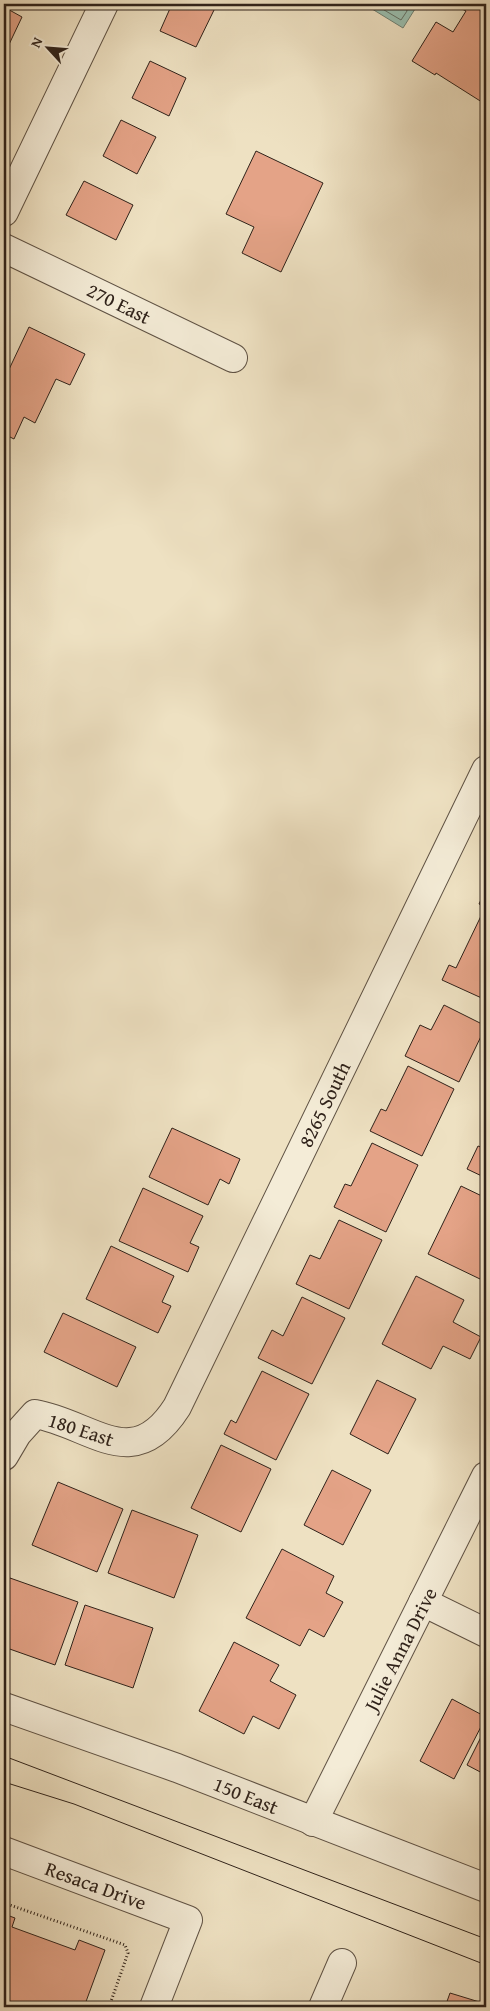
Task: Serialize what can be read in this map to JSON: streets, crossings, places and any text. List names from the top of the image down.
{
  "streets": {
    "street": [
      "270 East",
      "8265 South",
      "180 East",
      "Julie Anna Drive",
      "150 East",
      "Resaca Drive"
    ]
  },
  "crossings": [
    ["8265 South", "180 East"],
    ["Julie Anna Drive", "150 East"]
  ],
  "north": "top left"
}
